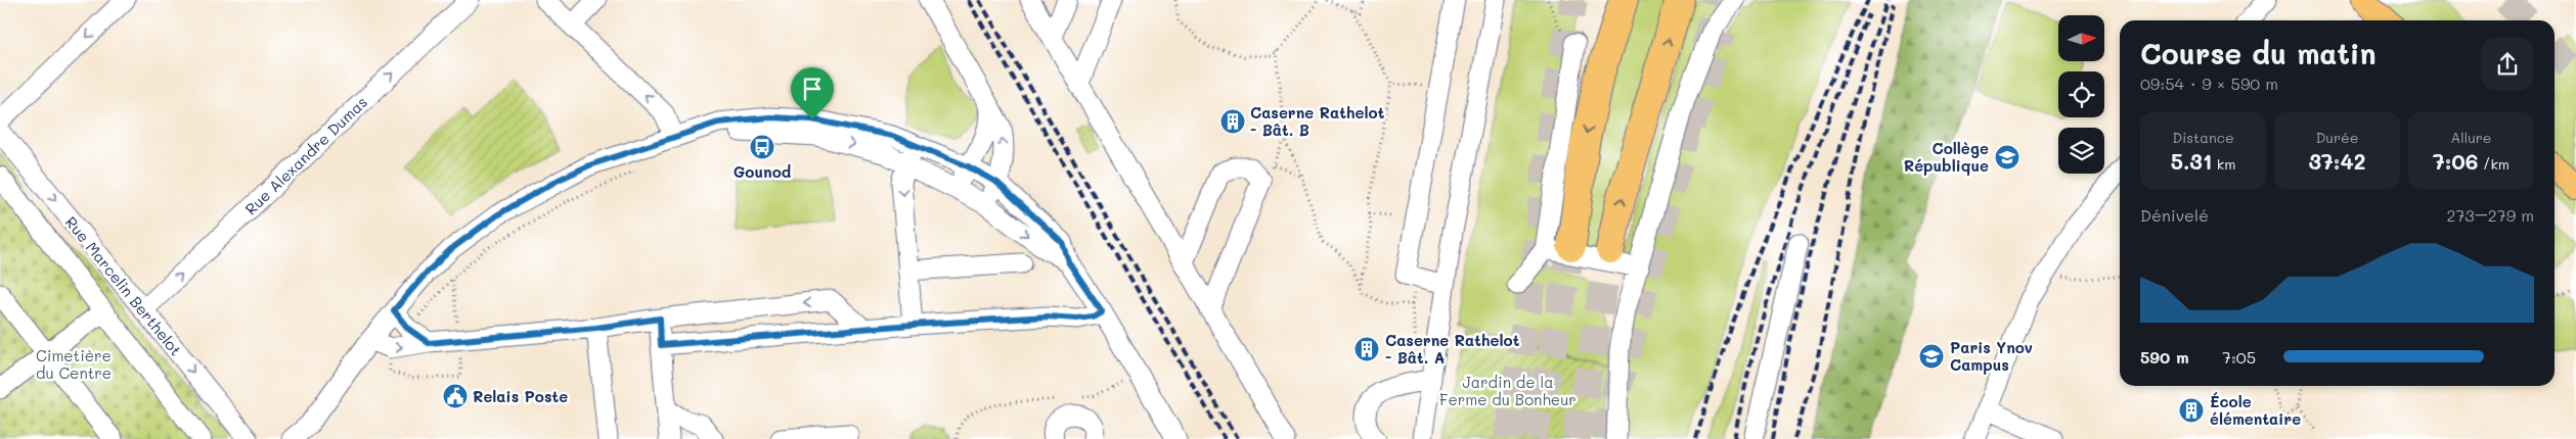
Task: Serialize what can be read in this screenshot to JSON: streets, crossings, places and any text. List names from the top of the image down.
{
  "streets": {
    "street": ["Rue Alexandre Dumas", "Rue Marcelin Berthelot"]
  },
  "crossings": [
    ["Rue Alexandre Dumas", "Rue Marcelin Berthelot"]
  ],
  "one_way": ["Rue Alexandre Dumas"],
  "parks": ["Cimetière du Centre", "Jardin de la Ferme du Bonheur"],
  "places": {
    "building": ["Caserne Rathelot - Bât. B", "Caserne Rathelot - Bât. A", "École élémentaire"],
    "bus stop": ["Gounod"],
    "school or university": ["Collège République", "Paris Ynov Campus"],
    "public building": ["Relais Poste"]
  },
  "north": "right",
  "page": {
    "heading": ["Course du matin", "09:54 · 9 × 590 m"],
    "stats": [
      ["Distance", "5.31 km"],
      ["Durée", "37:42"],
      ["Allure", "7:06 /km"]
    ],
    "chart": ["Dénivelé", "273–279 m"],
    "list": [
      {
        "name": "590 m",
        "note": "7:05"
      }
    ]
  }
}
